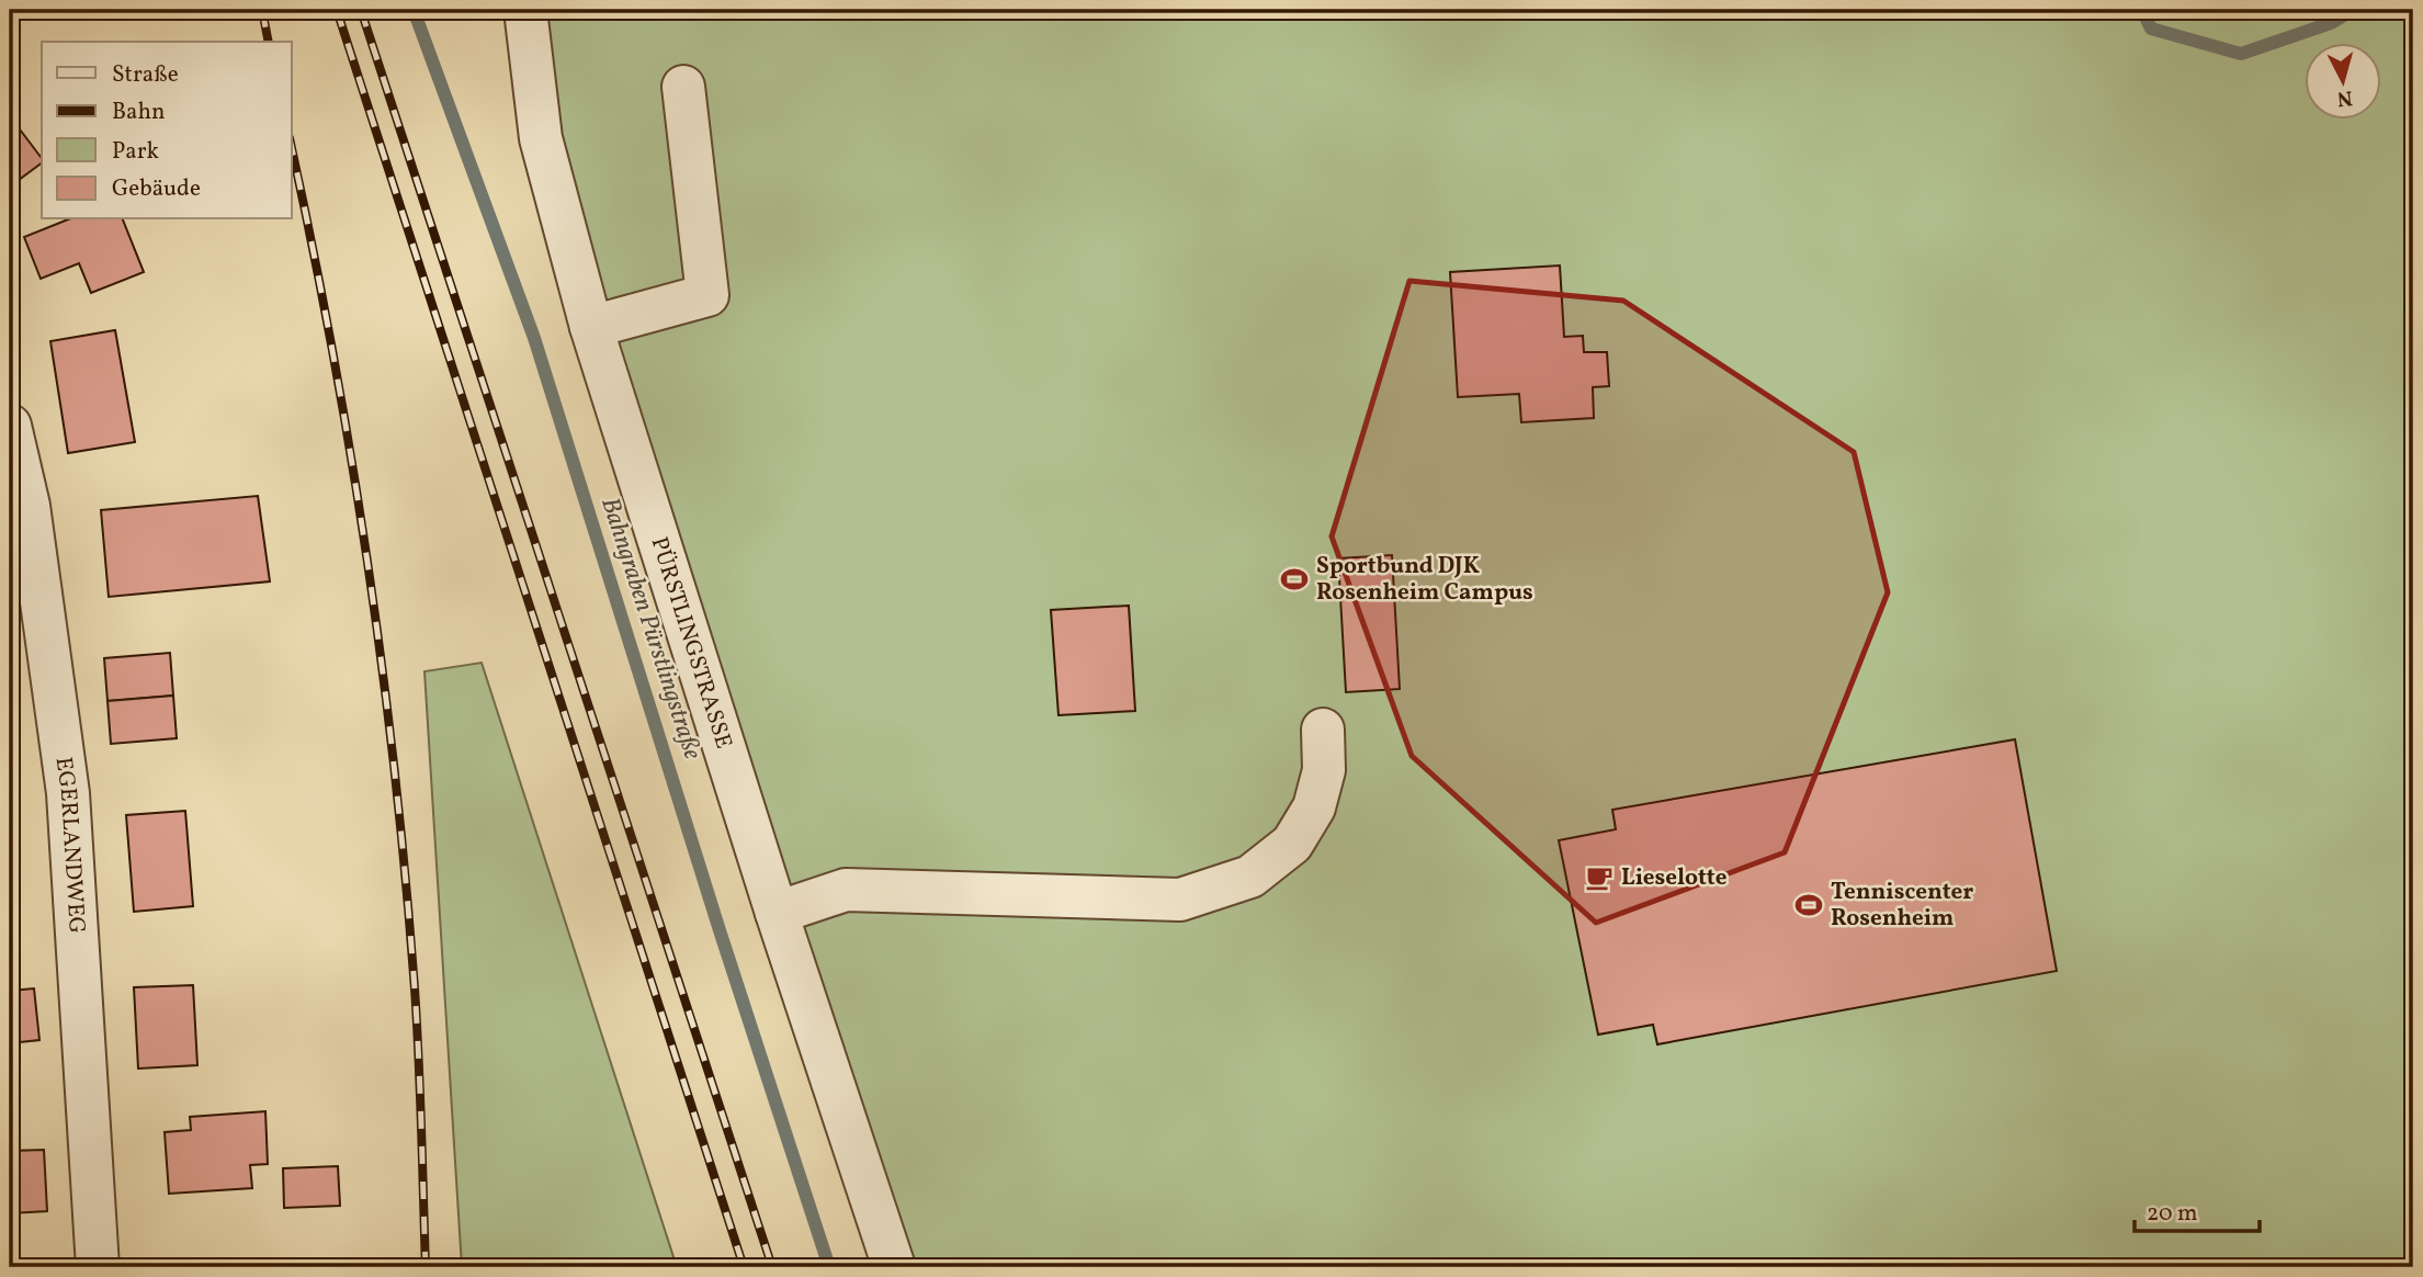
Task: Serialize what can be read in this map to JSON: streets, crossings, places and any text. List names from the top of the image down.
{
  "streets": {
    "street": ["PÜRSTLINGSTRASSE", "EGERLANDWEG"]
  },
  "water": ["Bahngraben Pürstlingstraße"],
  "places": {
    "sports": ["Sportbund DJK Rosenheim Campus", "Tenniscenter Rosenheim"],
    "cafe": ["Lieselotte"]
  },
  "legend": [
    "Straße",
    "Bahn",
    "Park",
    "Gebäude"
  ],
  "scale_bar": "20 m",
  "north": "bottom"
}
